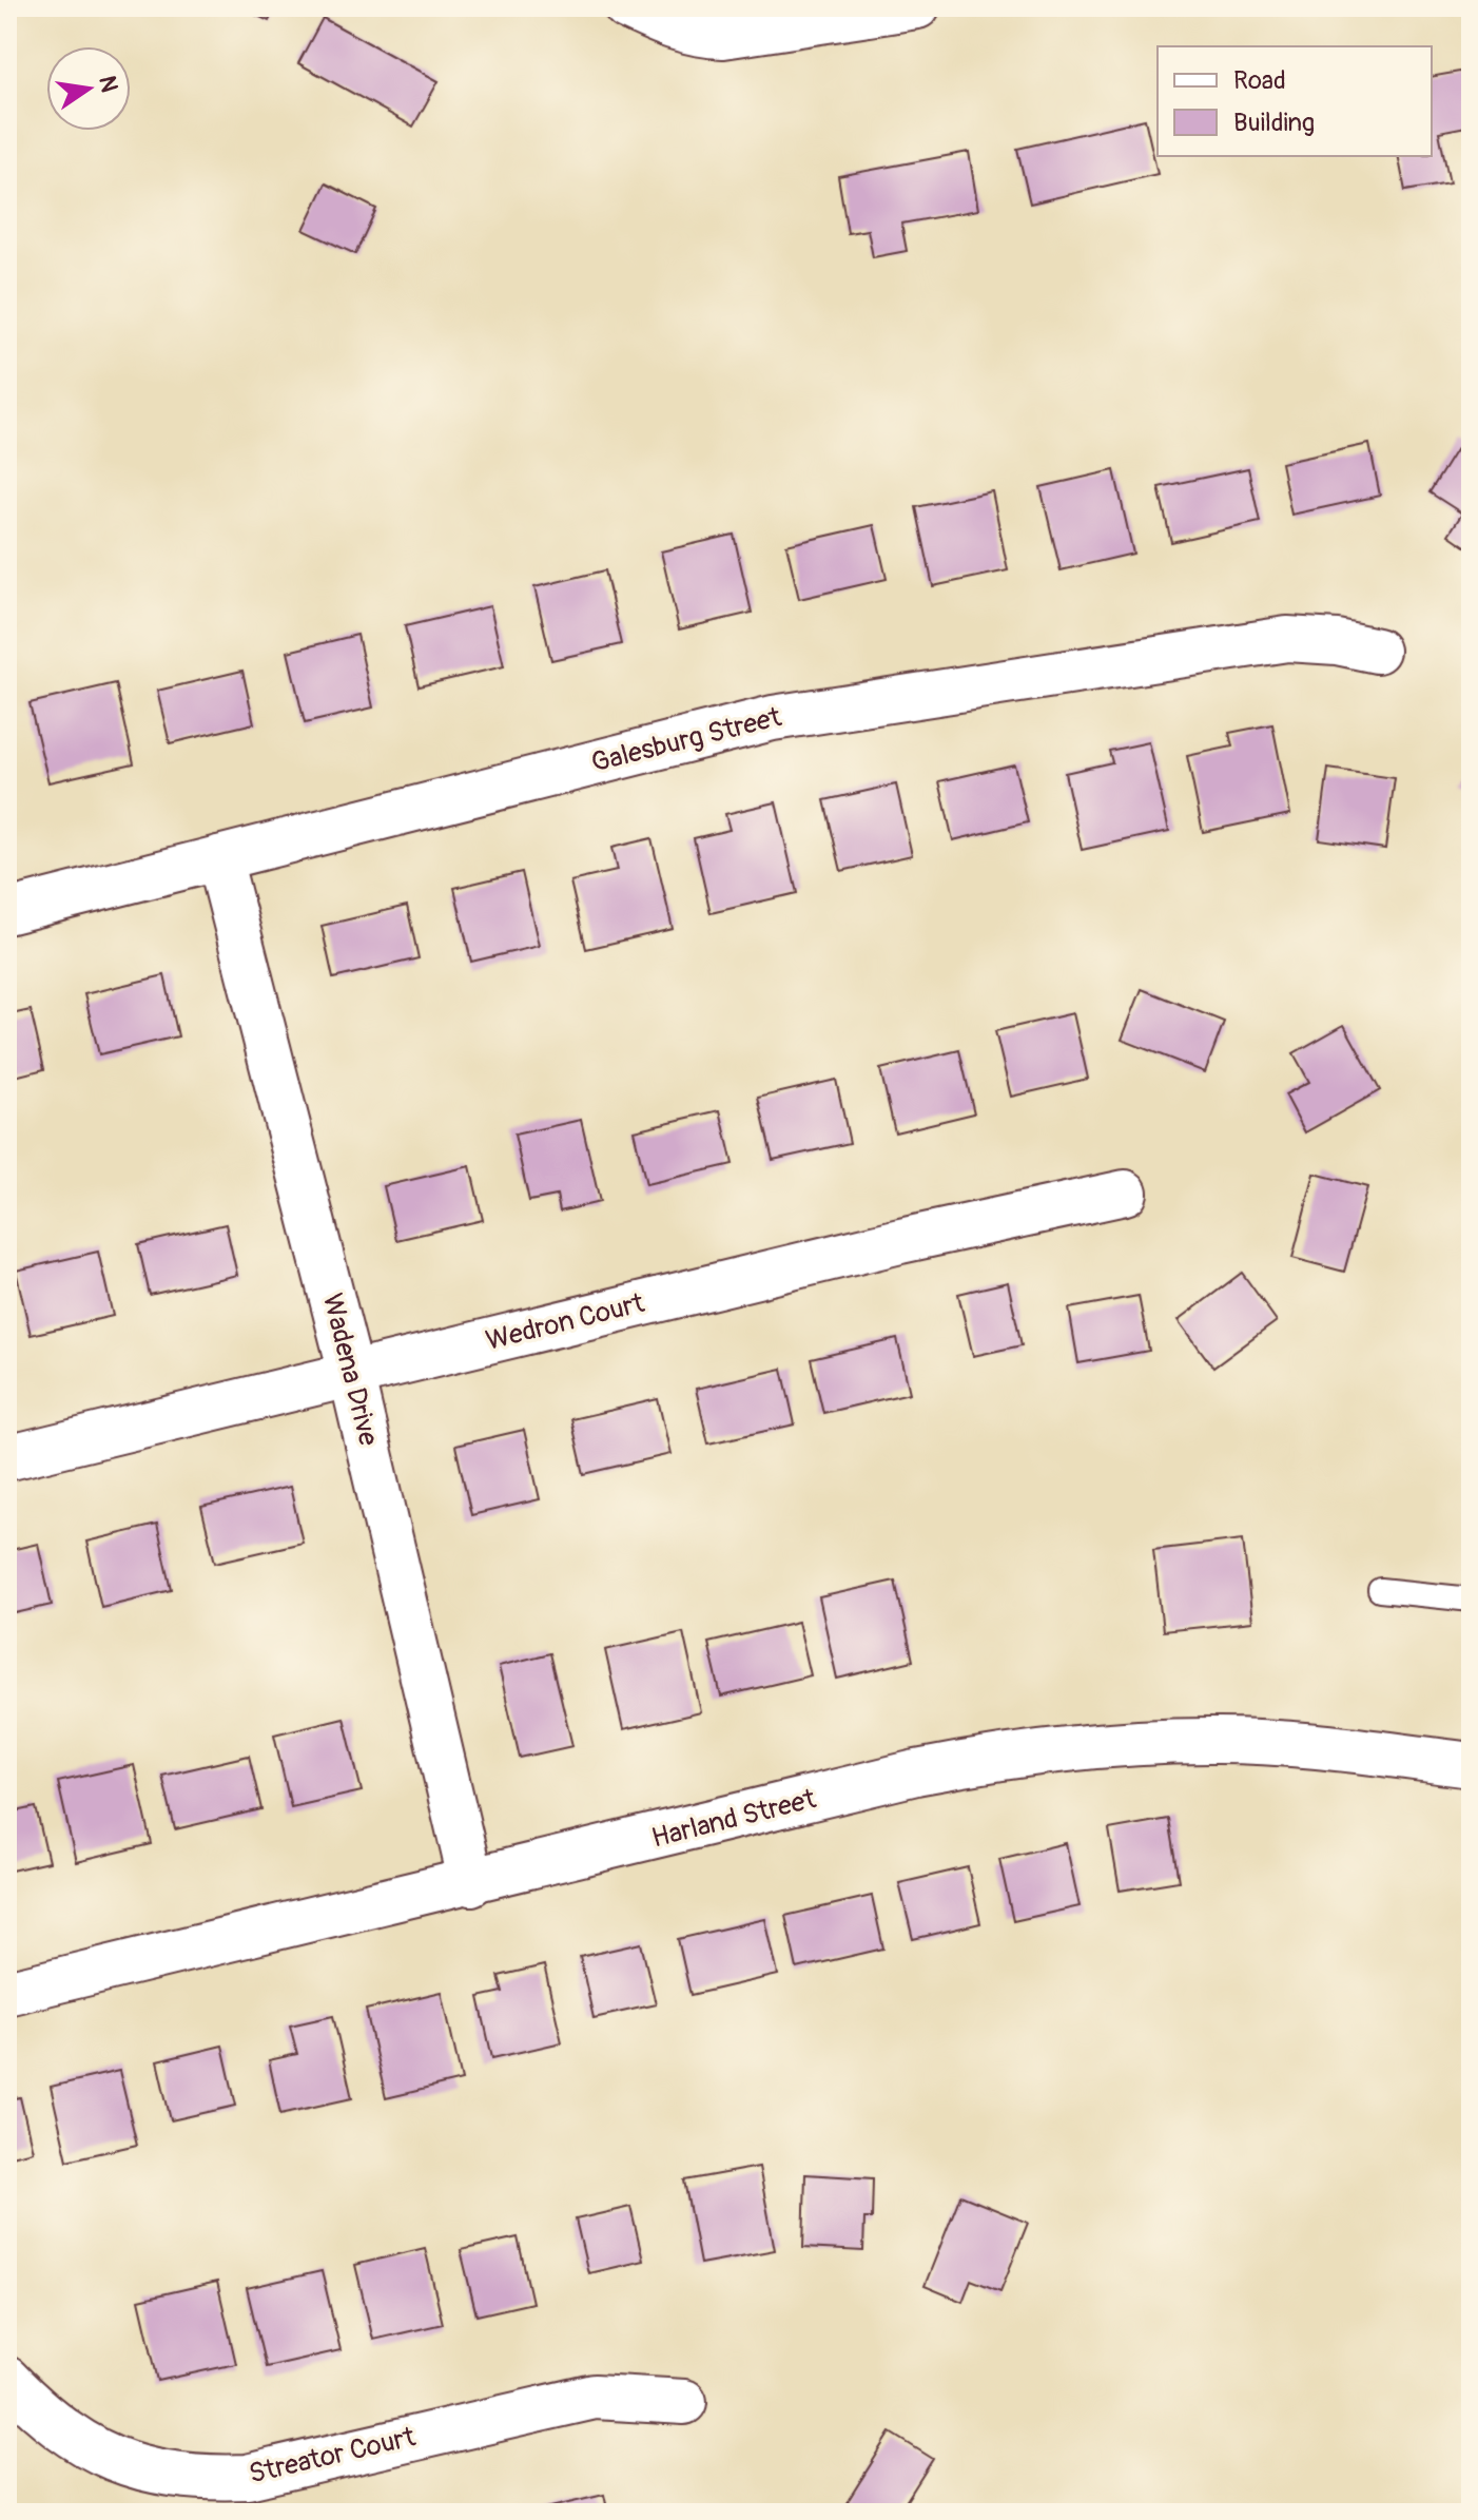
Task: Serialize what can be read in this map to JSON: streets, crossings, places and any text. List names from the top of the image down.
{
  "streets": {
    "street": [
      "Galesburg Street",
      "Wedron Court",
      "Wadena Drive",
      "Harland Street",
      "Streator Court"
    ]
  },
  "crossings": [
    ["Galesburg Street", "Wadena Drive"],
    ["Wedron Court", "Wadena Drive"],
    ["Wadena Drive", "Harland Street"]
  ],
  "legend": ["Road", "Building"],
  "north": "right"
}
